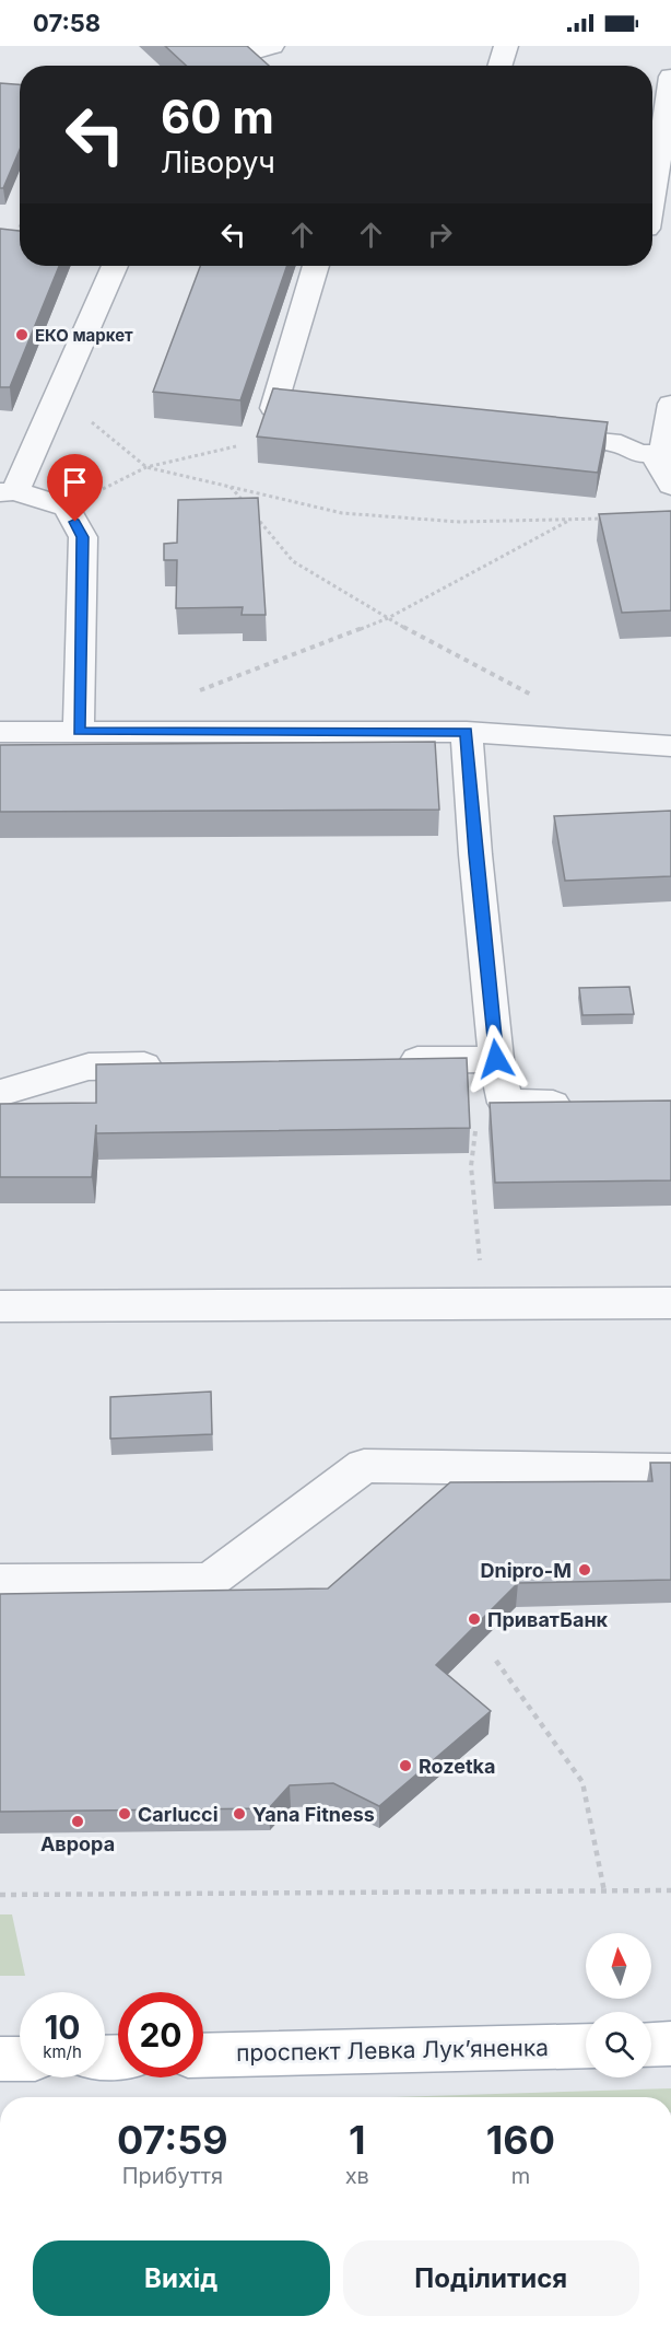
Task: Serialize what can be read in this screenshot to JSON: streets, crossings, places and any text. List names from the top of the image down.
{
  "streets": {
    "main road": ["проспект Левка Лукʼяненка"]
  },
  "places": [
    "ЕКО маркет",
    "Dnipro-M",
    "ПриватБанк",
    "Rozetka",
    "Carlucci",
    "Yana Fitness",
    "Аврора"
  ],
  "north": "top",
  "page": {
    "status": "07:58",
    "turn": ["60 m", "Ліворуч"],
    "speed": "10 km/h",
    "limit": "20",
    "eta": [
      "07:59",
      "Прибуття",
      "1",
      "хв",
      "160",
      "m"
    ],
    "buttons": ["Вихід", "Поділитися"]
  }
}
